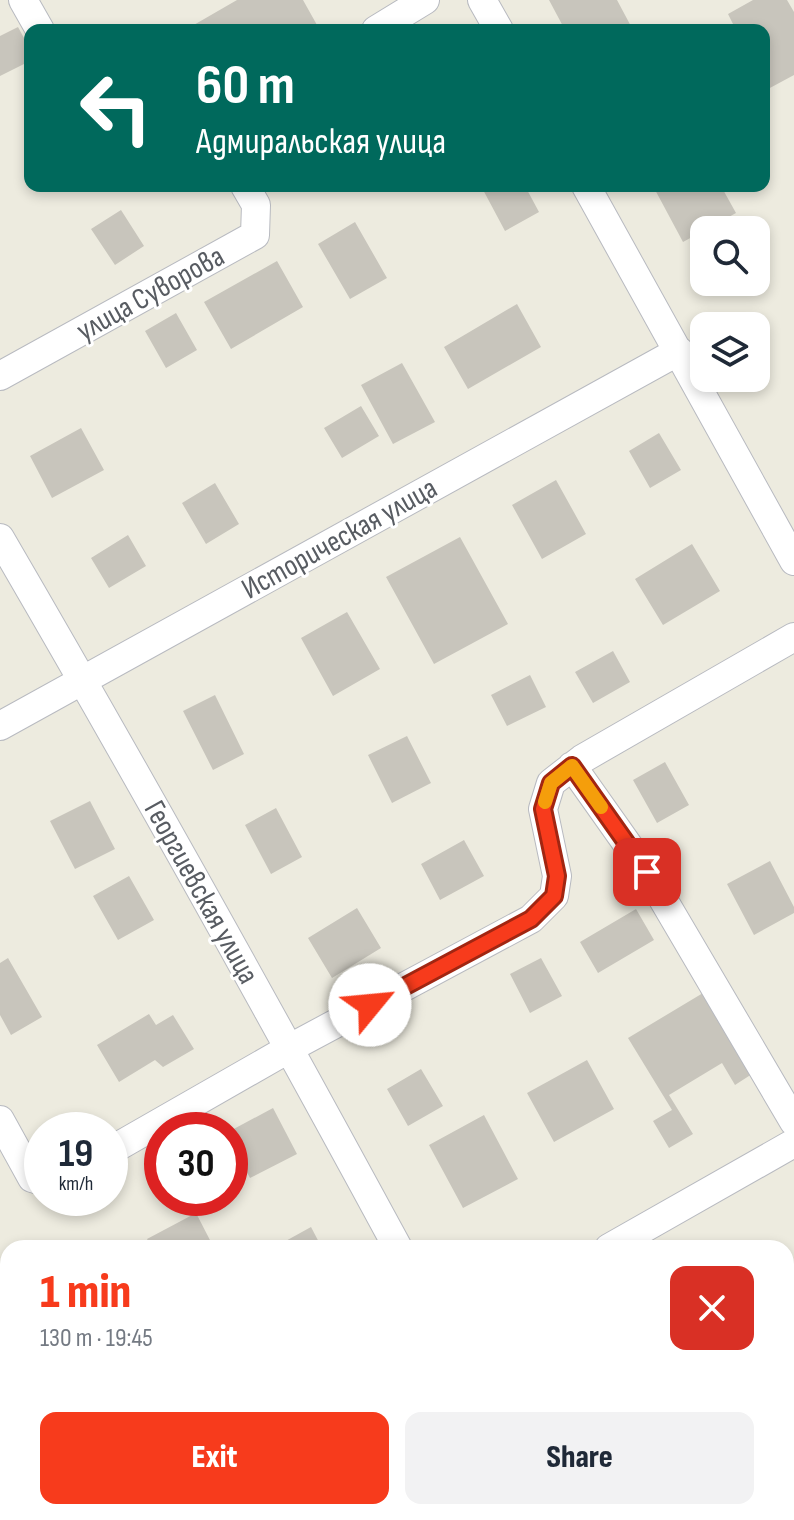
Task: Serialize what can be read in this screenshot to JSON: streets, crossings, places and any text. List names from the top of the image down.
{
  "streets": {
    "street": ["улица Суворова", "Историческая улица", "Георгиевская улица"]
  },
  "crossings": [
    ["Историческая улица", "Георгиевская улица"]
  ],
  "page": {
    "turn": ["60 m", "Адмиральская улица"],
    "speed": "19 km/h",
    "limit": "30",
    "heading": ["1 min", "130 m · 19:45"],
    "buttons": ["Exit", "Share"]
  }
}
